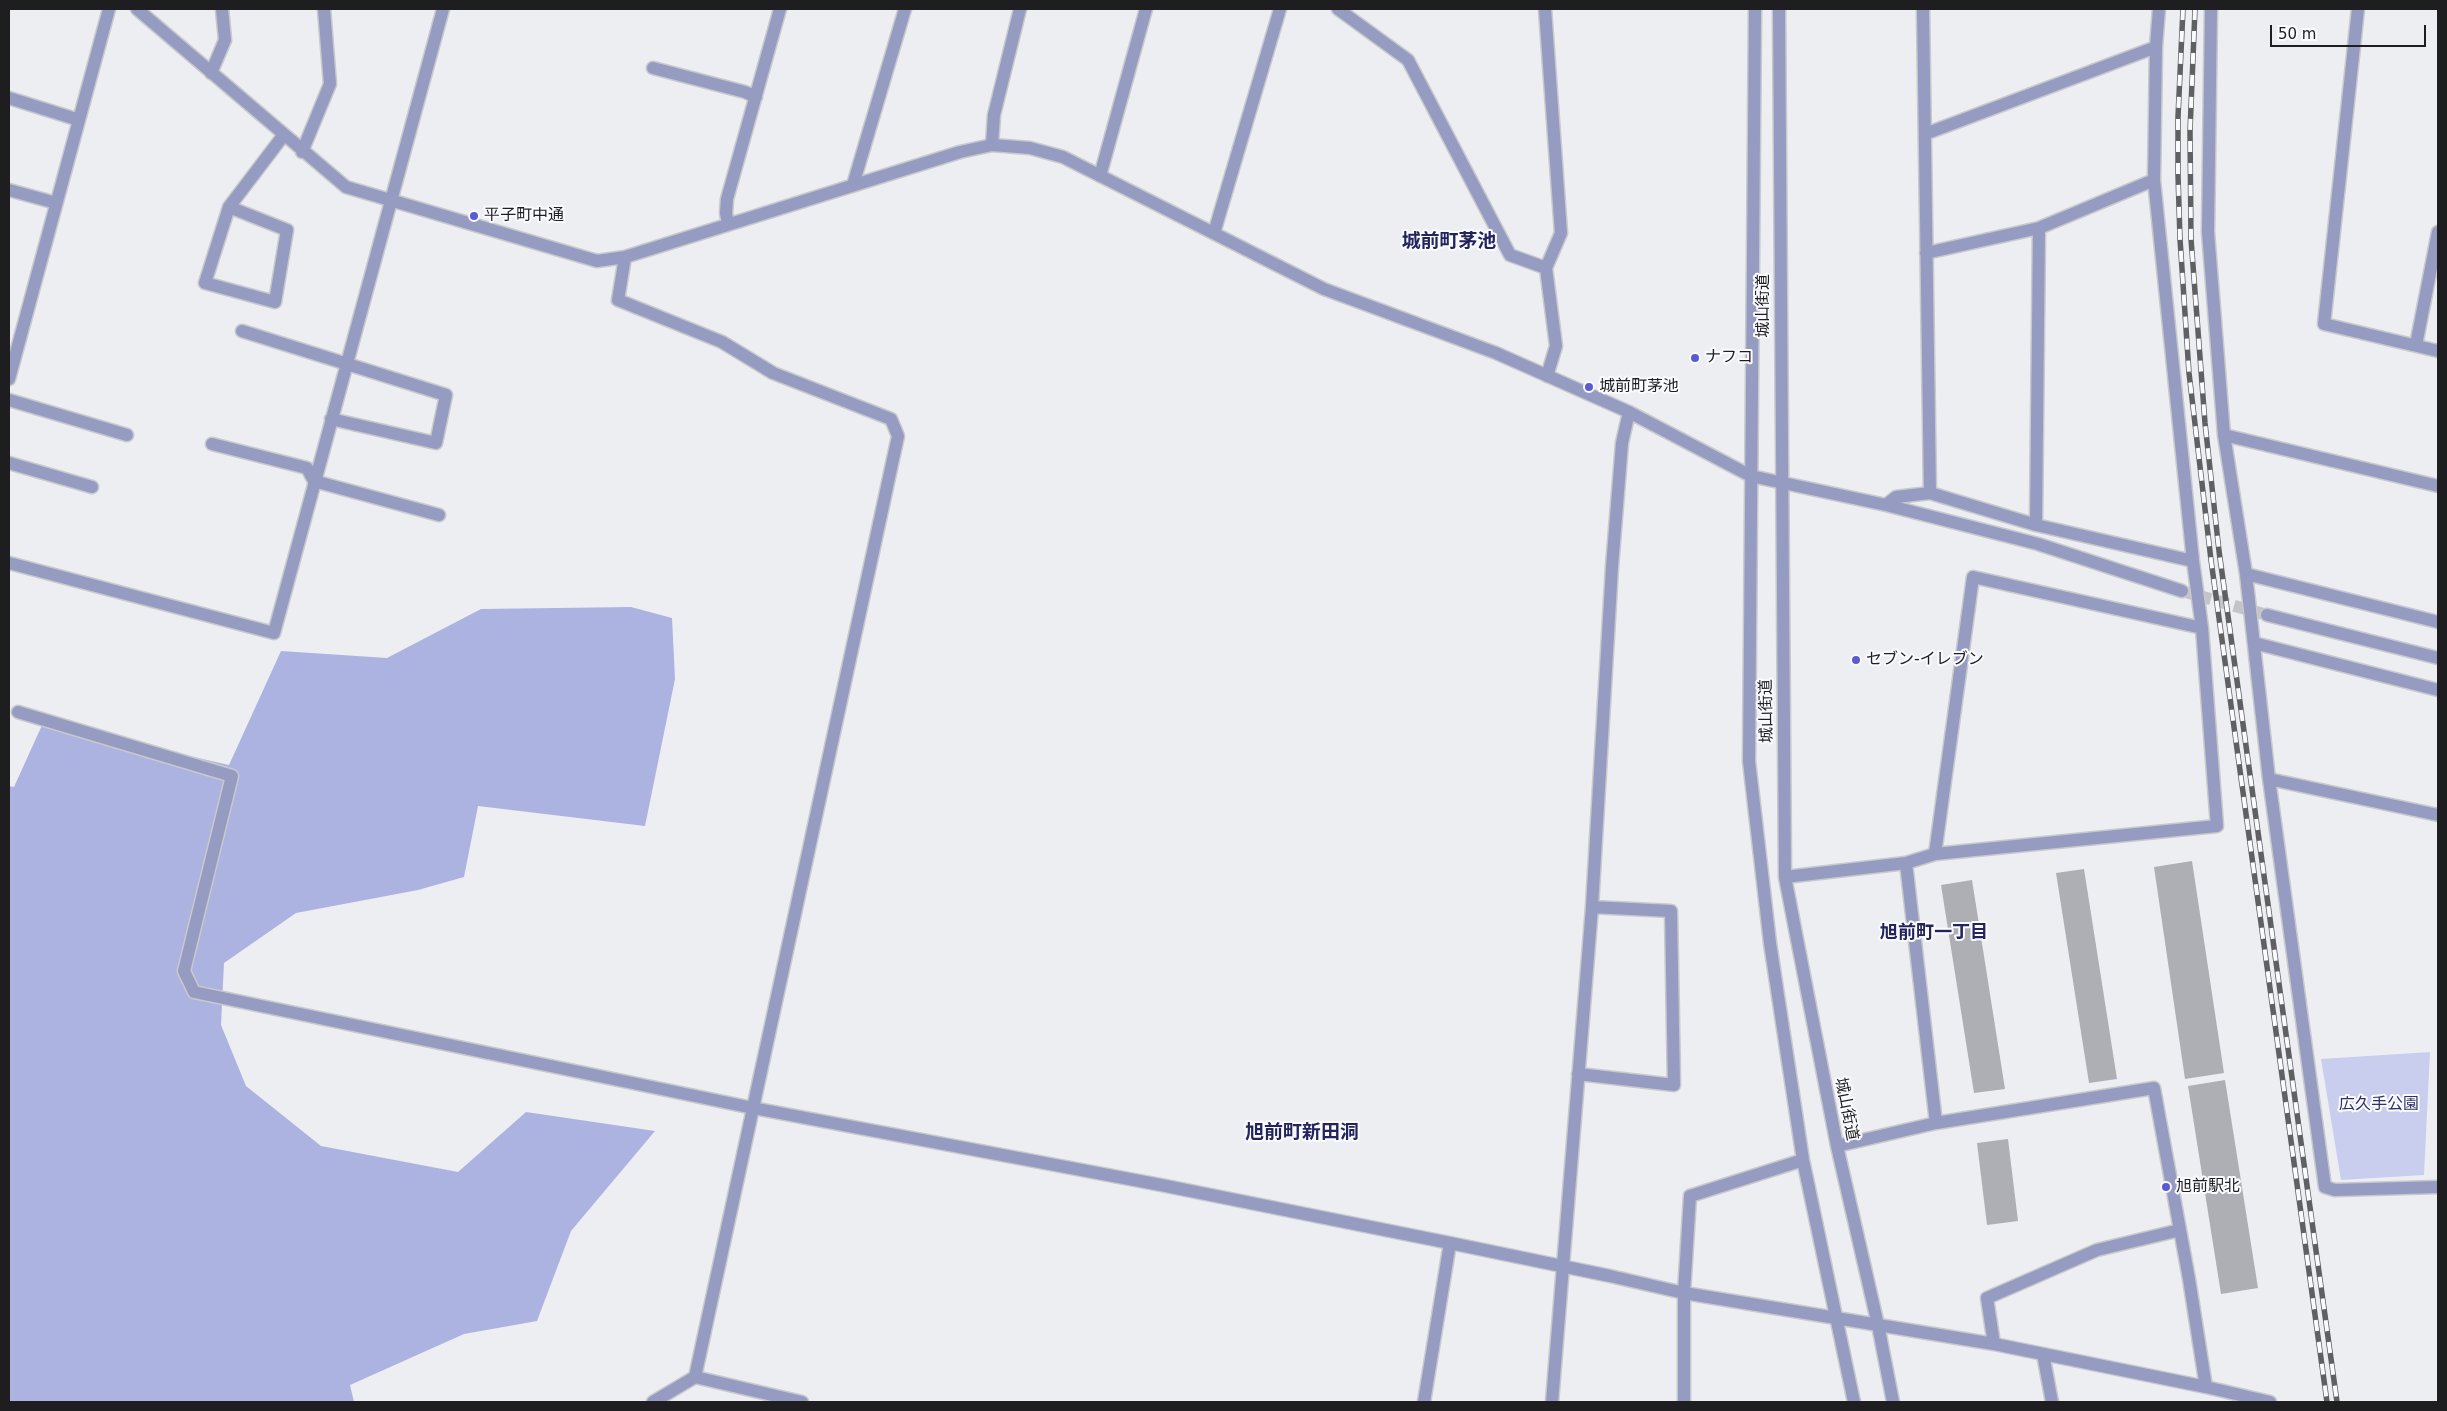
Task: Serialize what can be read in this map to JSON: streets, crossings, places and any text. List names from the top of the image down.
{
  "streets": {
    "street": ["城山街道"]
  },
  "districts": ["城前町茅池", "旭前町一丁目", "旭前町新田洞"],
  "parks": ["広久手公園"],
  "places": [
    "平子町中通",
    "ナフコ",
    "城前町茅池",
    "セブン-イレブン",
    "旭前駅北"
  ],
  "scale_bar": "50 m"
}
